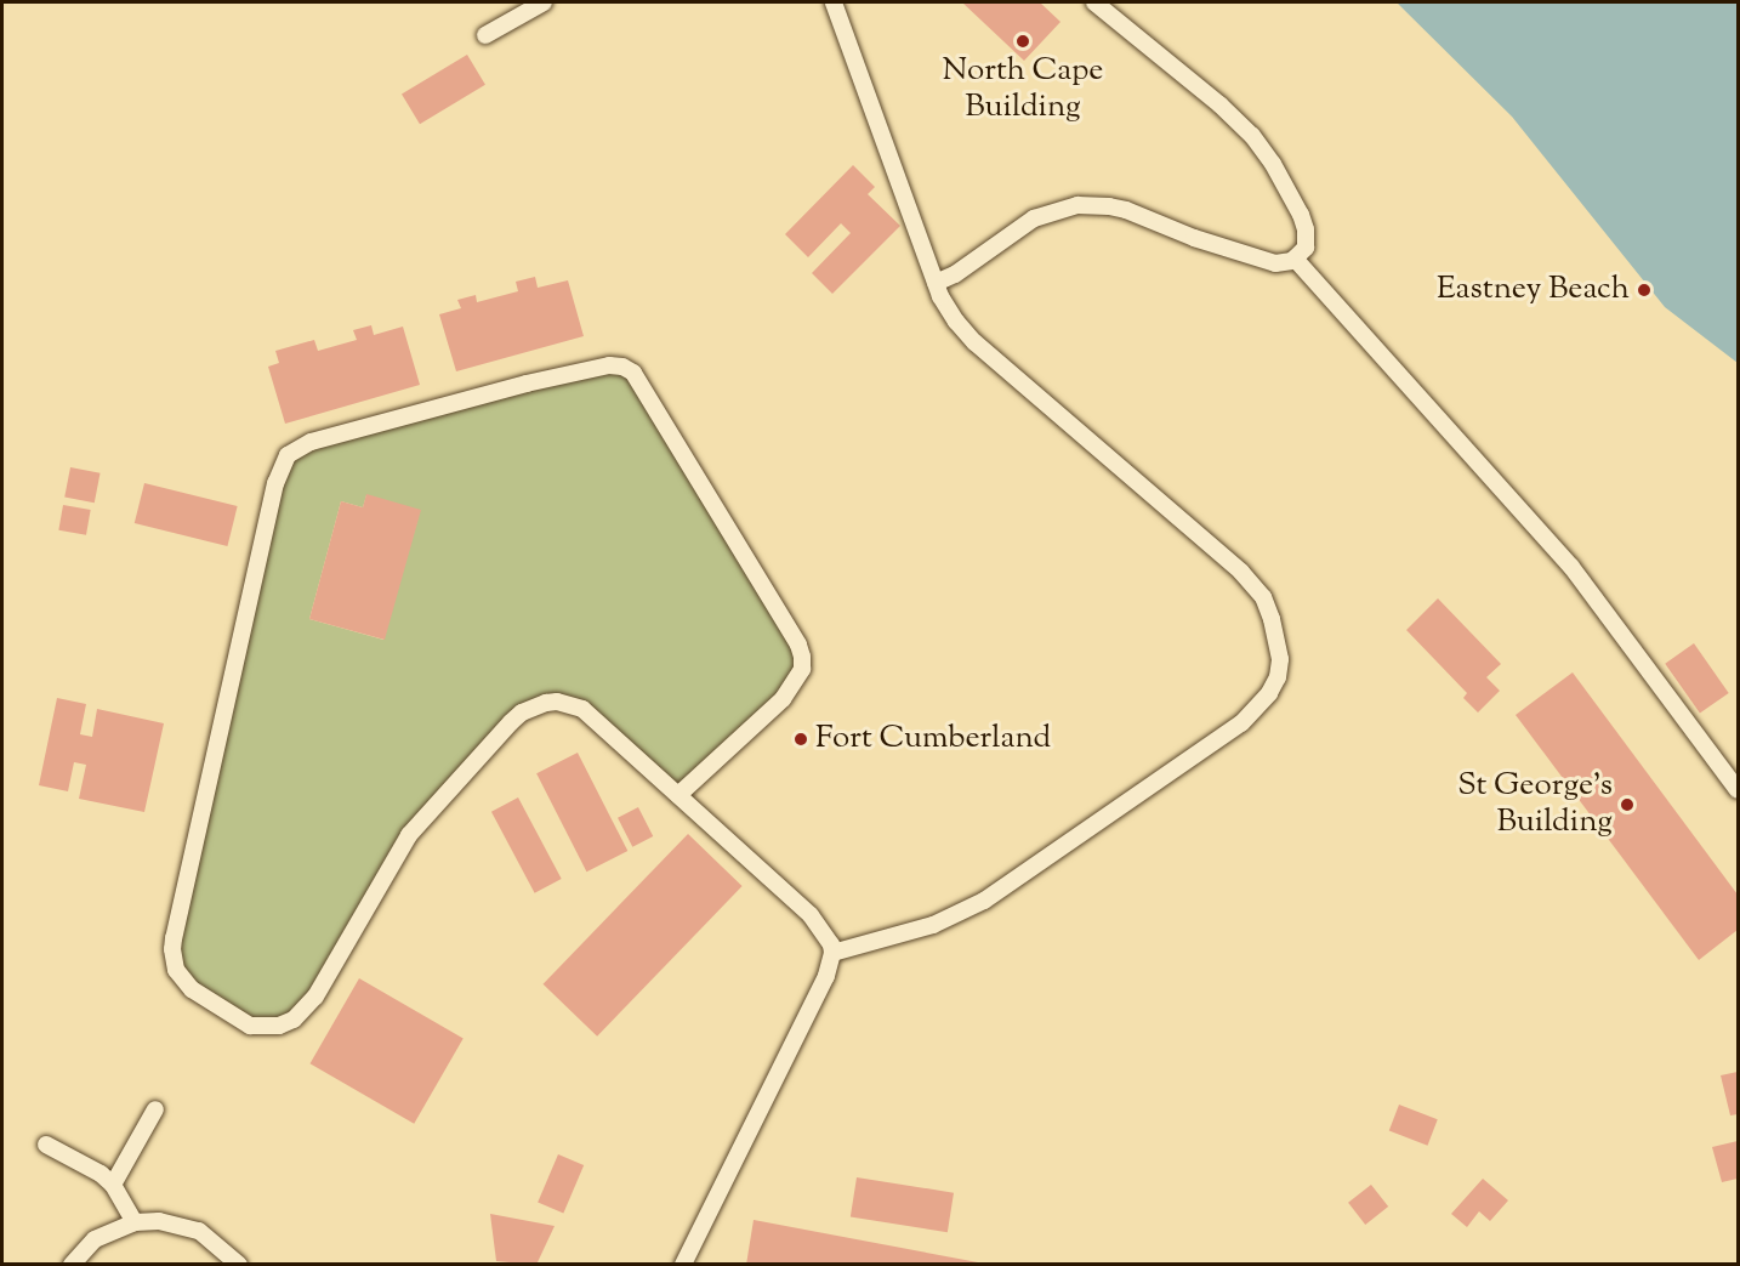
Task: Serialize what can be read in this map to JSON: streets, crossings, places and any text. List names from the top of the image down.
{
  "places": [
    "North Cape Building",
    "Eastney Beach",
    "Fort Cumberland",
    "St George's Building"
  ]
}
